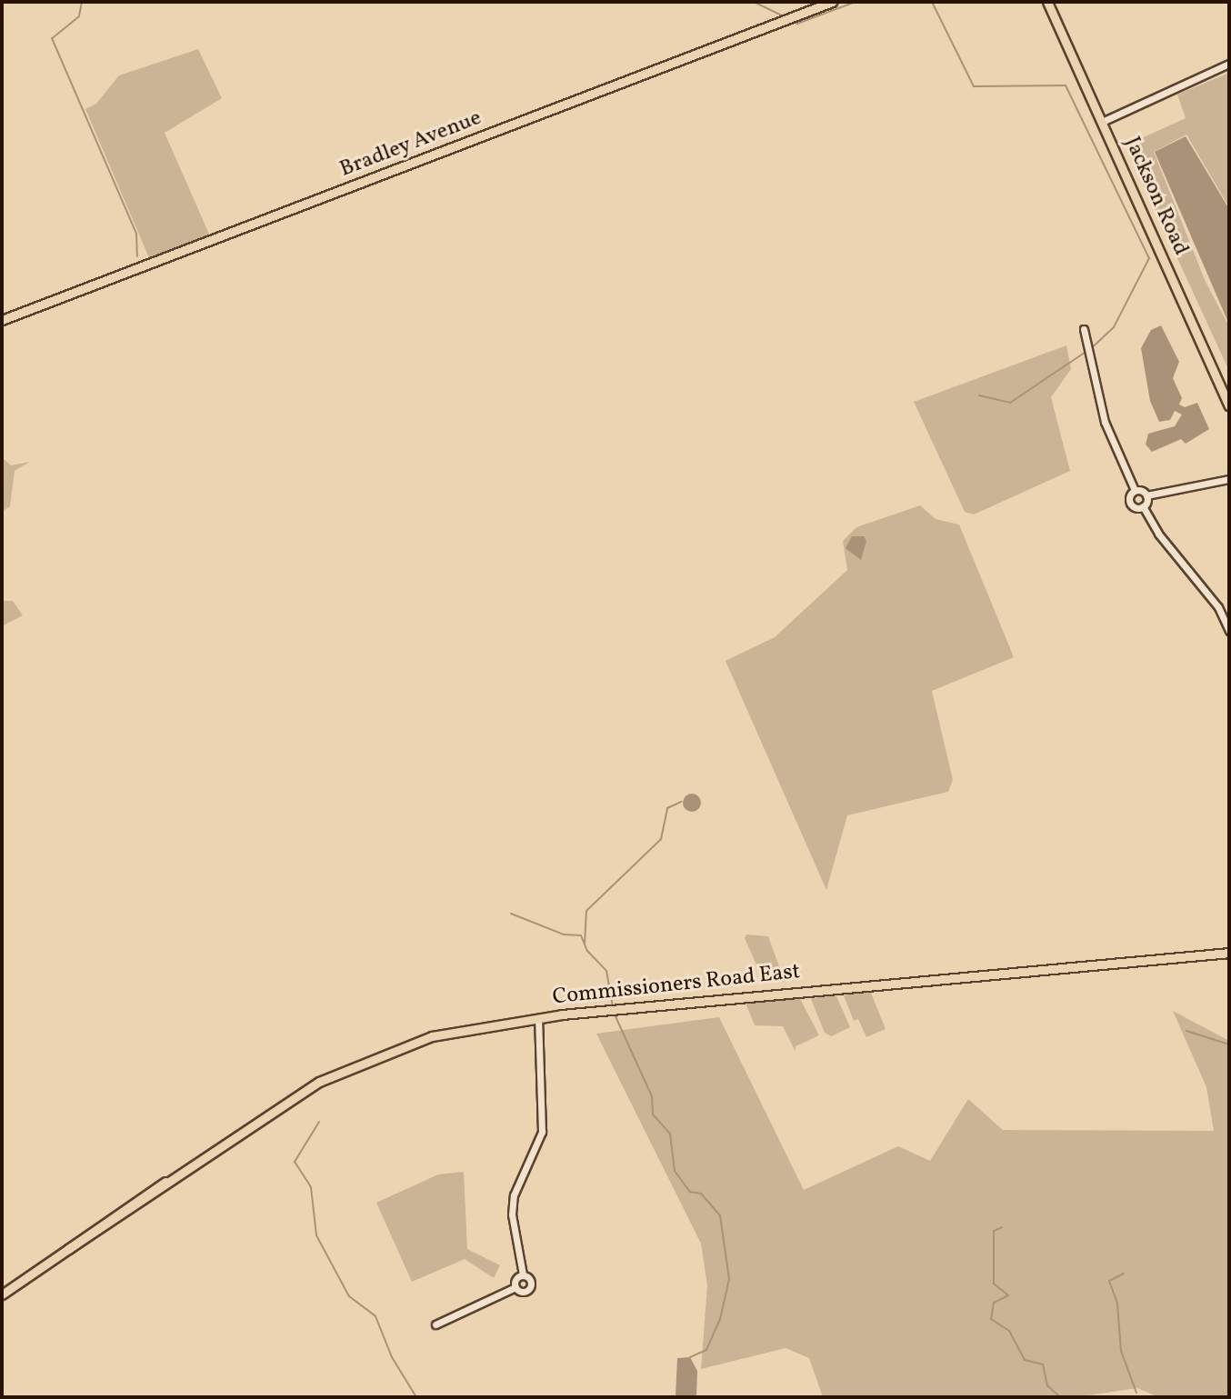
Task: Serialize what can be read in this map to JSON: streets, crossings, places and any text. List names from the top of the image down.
{
  "streets": {
    "main road": ["Bradley Avenue", "Jackson Road", "Commissioners Road East"]
  }
}
